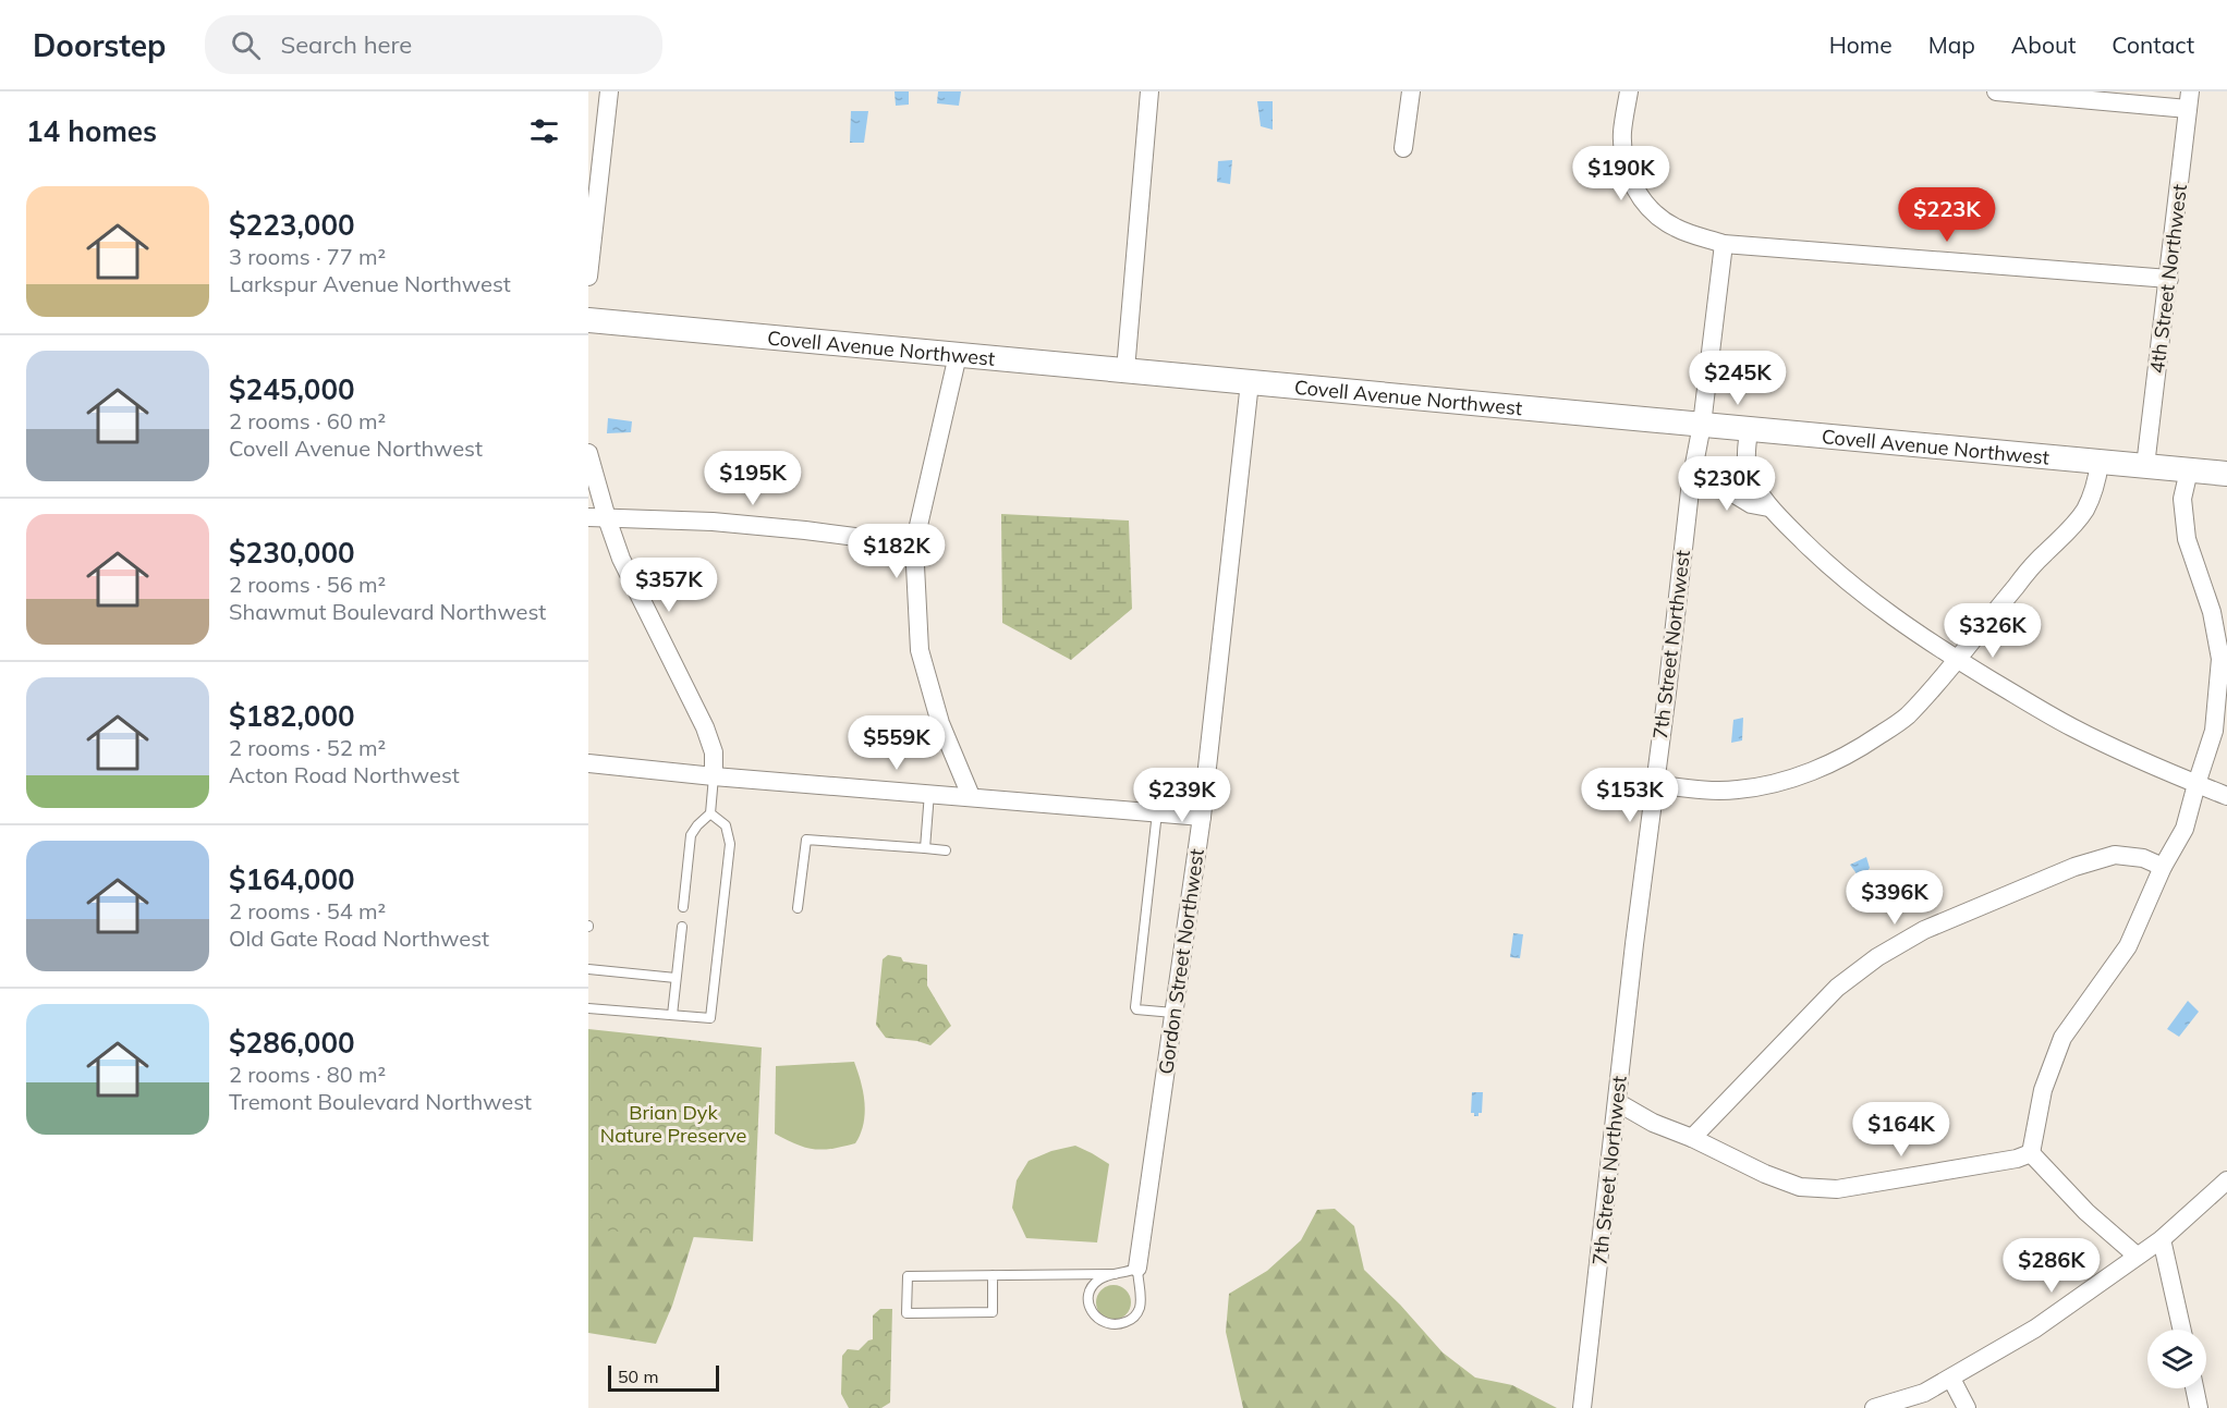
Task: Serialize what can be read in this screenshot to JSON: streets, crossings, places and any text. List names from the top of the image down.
{
  "streets": {
    "street": [
      "4th Street Northwest",
      "Covell Avenue Northwest",
      "7th Street Northwest",
      "Gordon Street Northwest"
    ]
  },
  "crossings": [
    ["4th Street Northwest", "Covell Avenue Northwest"],
    ["Covell Avenue Northwest", "7th Street Northwest"],
    ["Covell Avenue Northwest", "Gordon Street Northwest"]
  ],
  "parks": ["Brian Dyk Nature Preserve"],
  "scale_bar": "50 m",
  "page": {
    "header": "Doorstep",
    "search": "Search here",
    "nav": [
      "Home",
      "Map",
      "About",
      "Contact"
    ],
    "heading": "14 homes",
    "price": [
      "$190K",
      "$223K",
      "$245K",
      "$195K",
      "$230K",
      "$182K",
      "$357K",
      "$326K",
      "$559K",
      "$239K",
      "$153K",
      "$396K",
      "$164K",
      "$286K"
    ],
    "list": [
      {
        "name": "$223,000",
        "note": "3 rooms · 77 m² · Larkspur Avenue Northwest"
      },
      {
        "name": "$245,000",
        "note": "2 rooms · 60 m² · Covell Avenue Northwest"
      },
      {
        "name": "$230,000",
        "note": "2 rooms · 56 m² · Shawmut Boulevard Northwest"
      },
      {
        "name": "$182,000",
        "note": "2 rooms · 52 m² · Acton Road Northwest"
      },
      {
        "name": "$164,000",
        "note": "2 rooms · 54 m² · Old Gate Road Northwest"
      },
      {
        "name": "$286,000",
        "note": "2 rooms · 80 m² · Tremont Boulevard Northwest"
      }
    ],
    "scale": "50 m"
  }
}
